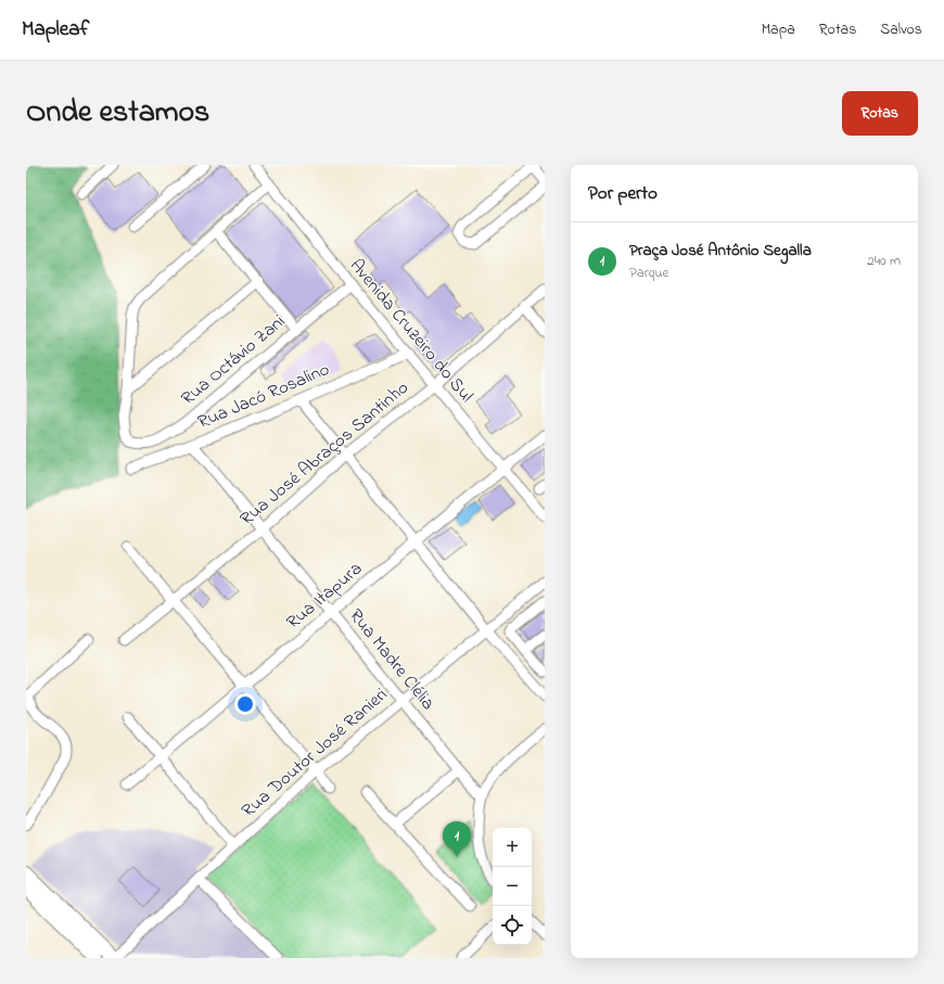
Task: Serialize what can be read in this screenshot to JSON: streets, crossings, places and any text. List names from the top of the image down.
{
  "streets": {
    "street": [
      "Avenida Cruzeiro do Sul",
      "Rua Octávio Zani",
      "Rua Jacó Rosalino",
      "Rua José Abraços Santinho",
      "Rua Itapura",
      "Rua Madre Clélia",
      "Rua Doutor José Ranieri"
    ]
  },
  "crossings": [
    ["Avenida Cruzeiro do Sul", "Rua Octávio Zani"],
    ["Avenida Cruzeiro do Sul", "Rua Jacó Rosalino"],
    ["Avenida Cruzeiro do Sul", "Rua José Abraços Santinho"],
    ["Avenida Cruzeiro do Sul", "Rua Itapura"],
    ["Rua Jacó Rosalino", "Rua Madre Clélia"],
    ["Rua José Abraços Santinho", "Rua Madre Clélia"],
    ["Rua Itapura", "Rua Madre Clélia"],
    ["Rua Madre Clélia", "Rua Doutor José Ranieri"]
  ],
  "page": {
    "header": "Mapleaf",
    "nav": ["Mapa", "Rotas", "Salvos"],
    "title": "Onde estamos",
    "buttons": "Rotas",
    "heading": "Por perto",
    "list": [
      {
        "mark": "1",
        "name": "Praça José Antônio Segalla",
        "note": "Parque",
        "value": "240 m"
      }
    ],
    "pins": "1",
    "map_buttons": ["+", "−"]
  }
}
